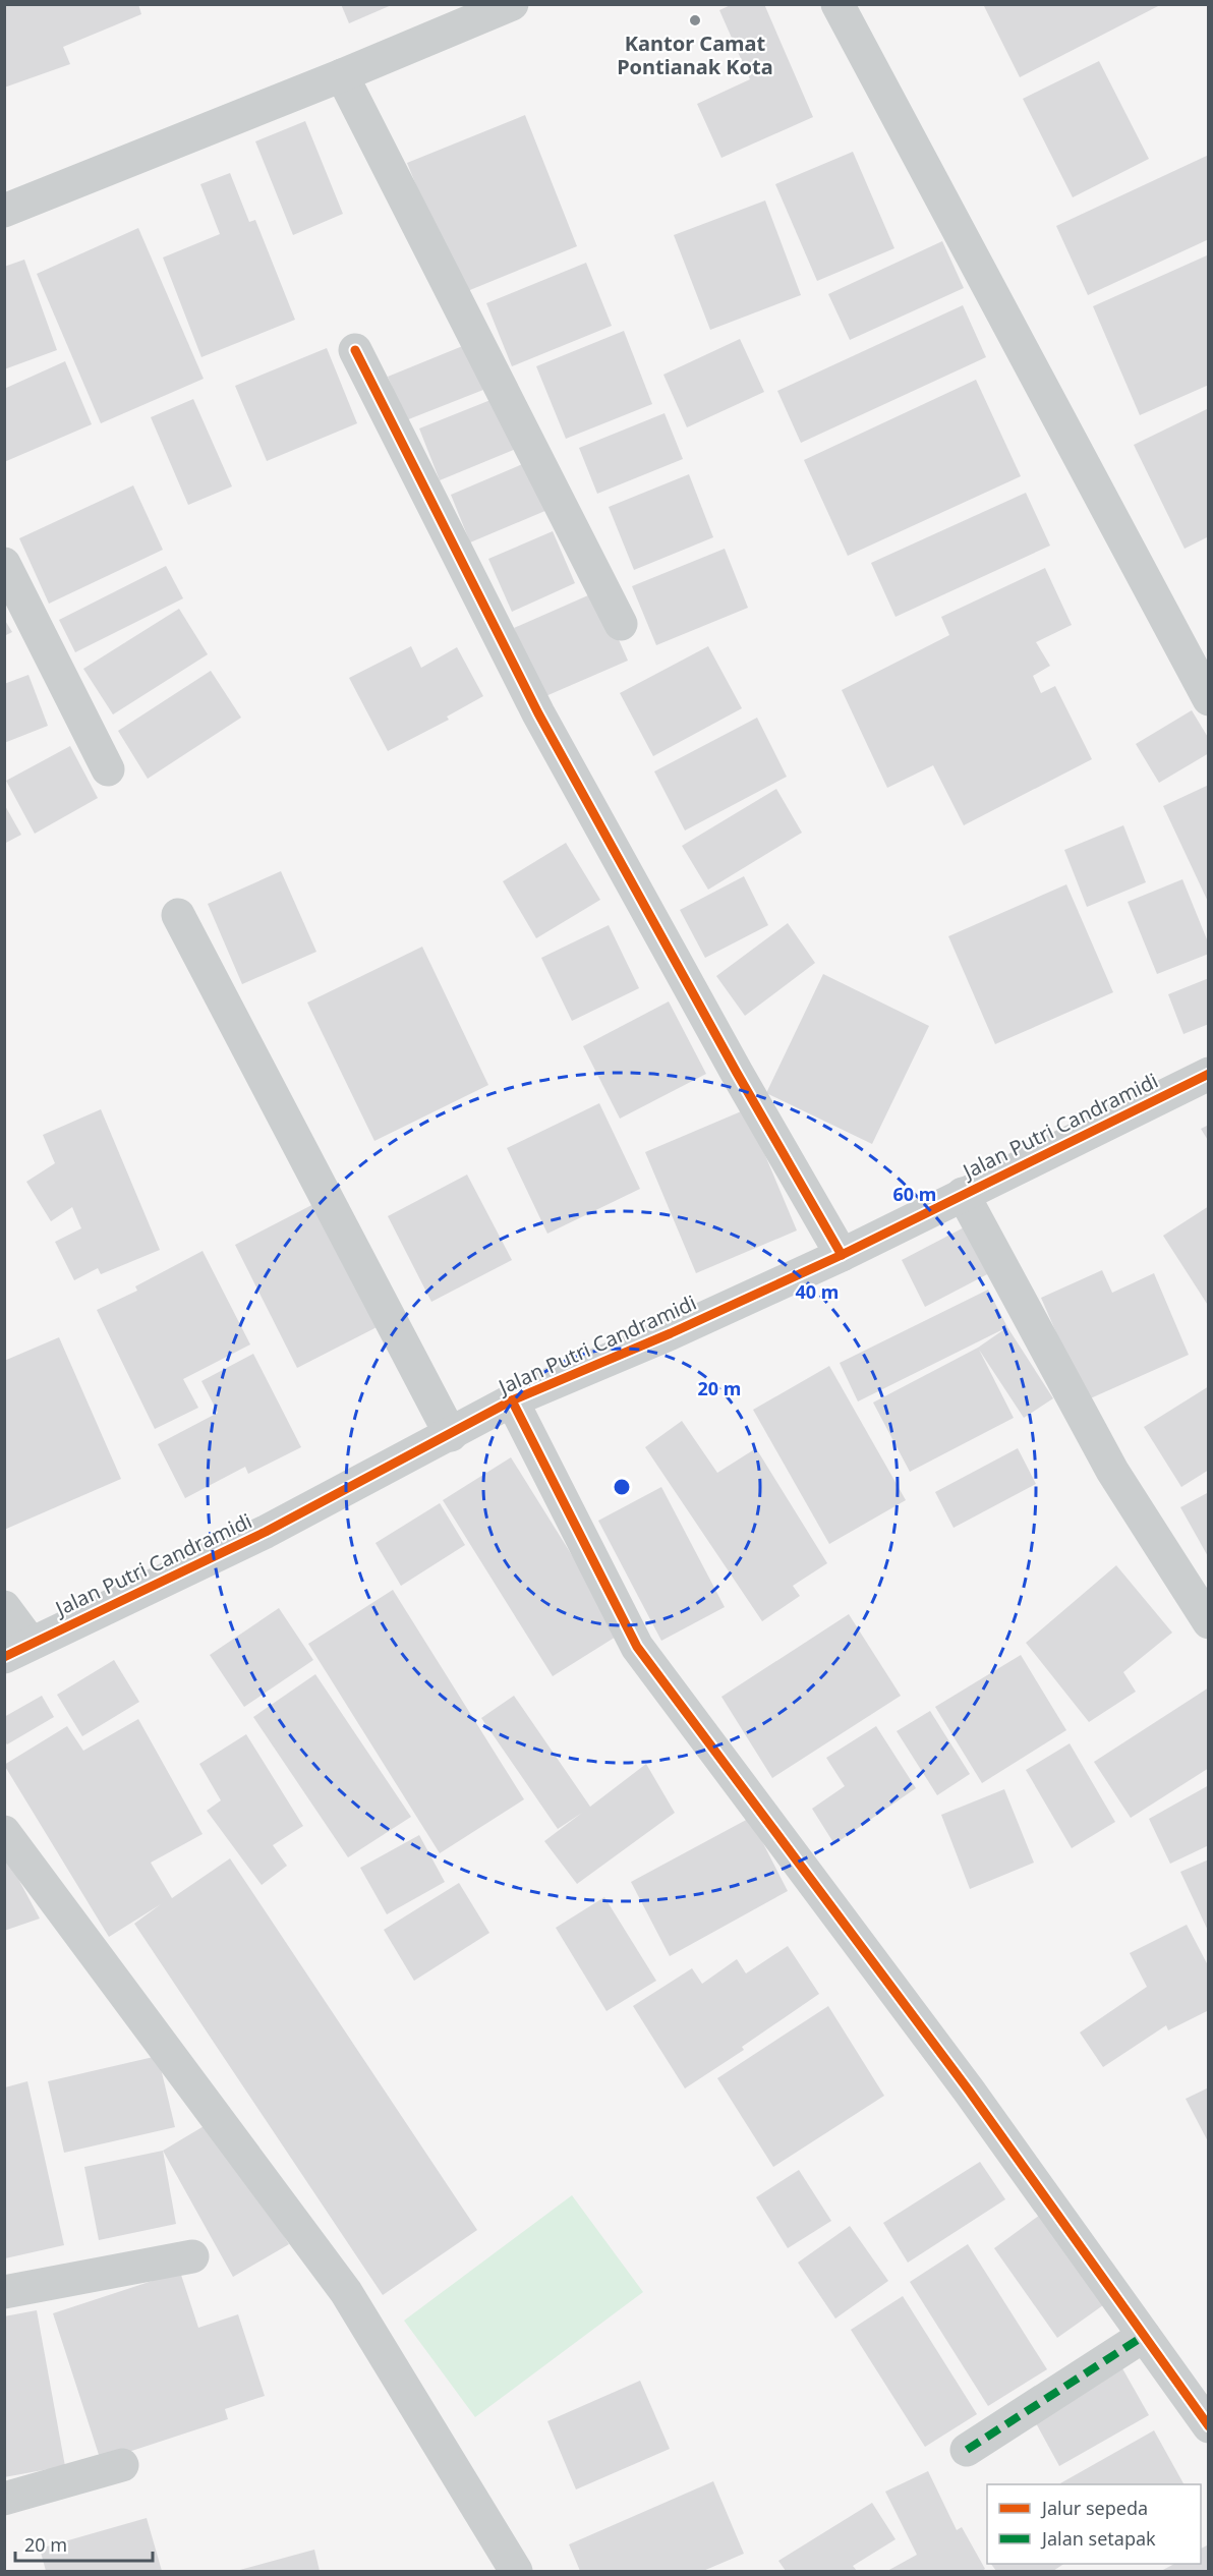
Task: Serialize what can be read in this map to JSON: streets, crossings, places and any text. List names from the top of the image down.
{
  "streets": {
    "street": ["Jalan Putri Candramidi"]
  },
  "places": ["Kantor Camat Pontianak Kota"],
  "legend": ["Jalur sepeda", "Jalan setapak"],
  "scale_bar": "20 m",
  "rings": ["60 m", "40 m", "20 m"]
}
